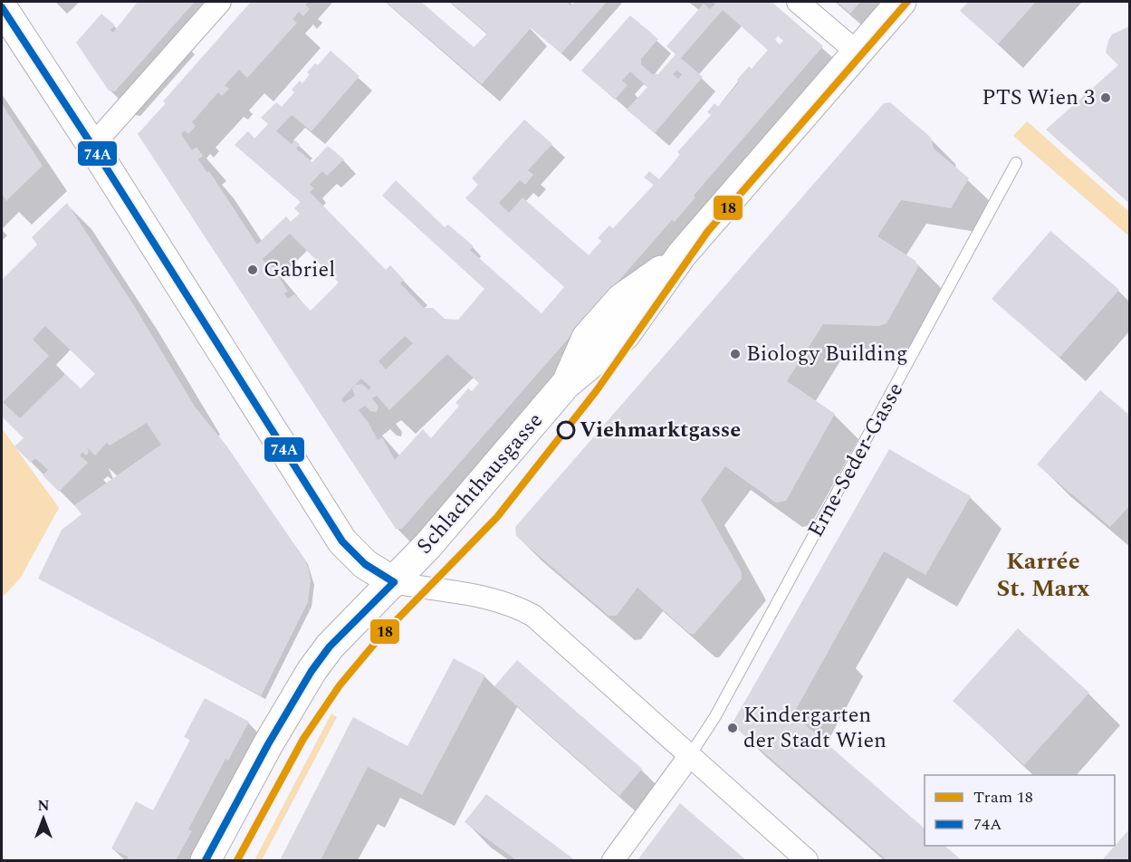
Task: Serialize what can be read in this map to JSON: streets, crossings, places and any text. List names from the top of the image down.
{
  "streets": {
    "main road": ["Schlachthausgasse"],
    "lane": ["Erne-Seder-Gasse"]
  },
  "districts": ["Karrée St. Marx"],
  "places": [
    "PTS Wien 3",
    "Gabriel",
    "Biology Building",
    "Viehmarktgasse",
    "Kindergarten der Stadt Wien"
  ],
  "lines": ["tram line 18", "transit line 74A"],
  "legend": ["Tram 18", "74A"],
  "north": "top"
}
